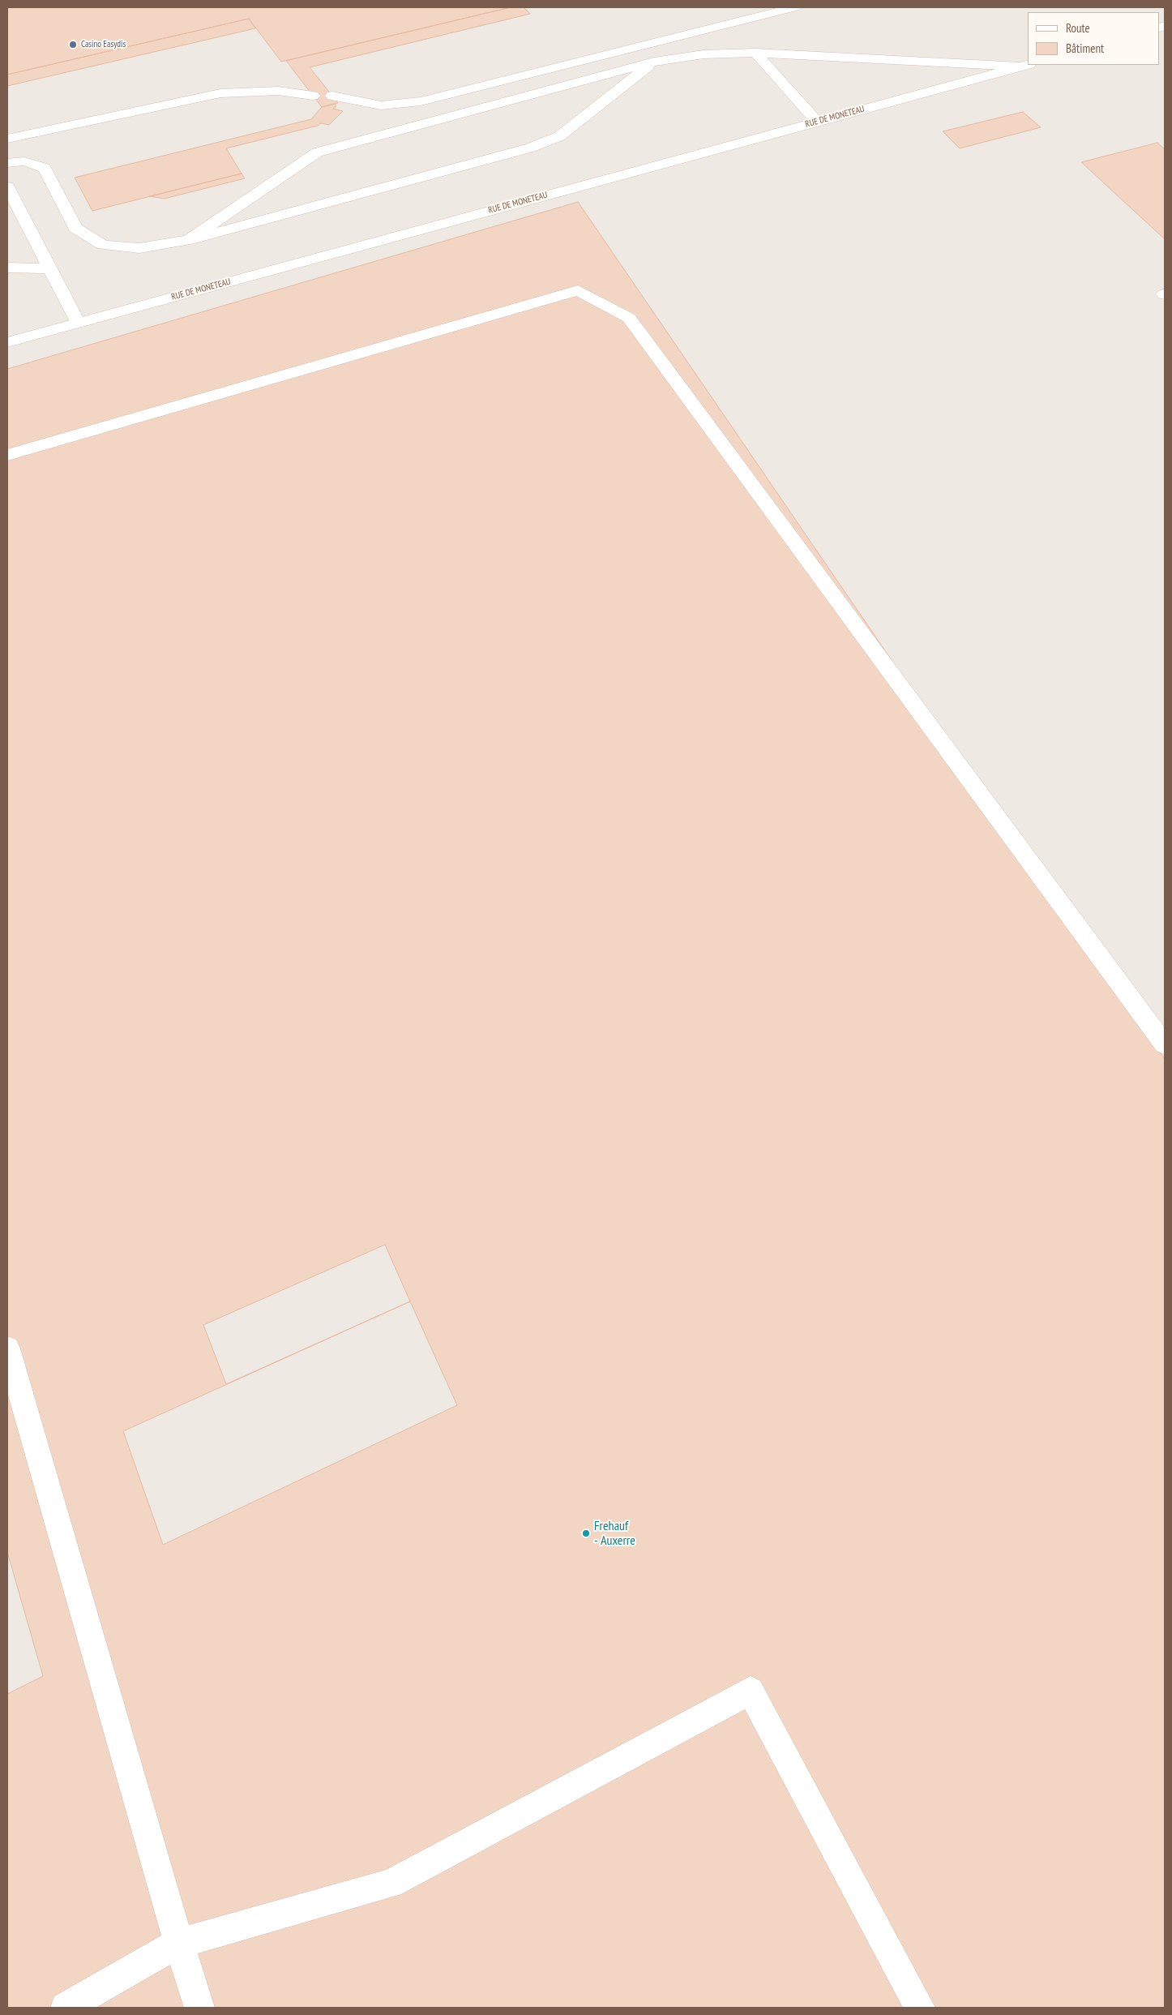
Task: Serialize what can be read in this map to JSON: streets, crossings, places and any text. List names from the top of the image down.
{
  "streets": {
    "main road": ["RUE DE MONETEAU"]
  },
  "places": ["Casino Easydis", "Frehauf - Auxerre"],
  "legend": ["Route", "Bâtiment"]
}
